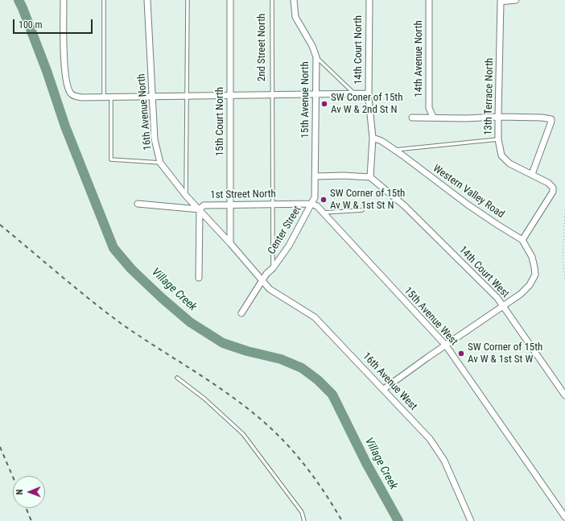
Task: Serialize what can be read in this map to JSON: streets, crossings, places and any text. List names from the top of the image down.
{
  "streets": {
    "street": [
      "2nd Street North",
      "14th Court North",
      "14th Avenue North",
      "13th Terrace North",
      "15th Avenue North",
      "16th Avenue North",
      "15th Court North",
      "Western Valley Road",
      "1st Street North",
      "Center Street",
      "14th Court West",
      "15th Avenue West",
      "16th Avenue West"
    ]
  },
  "crossings": [
    ["2nd Street North", "14th Court North"],
    ["2nd Street North", "15th Avenue North"],
    ["2nd Street North", "16th Avenue North"],
    ["2nd Street North", "15th Court North"],
    ["14th Court North", "Western Valley Road"],
    ["14th Court North", "14th Court West"],
    ["15th Avenue North", "1st Street North"],
    ["15th Avenue North", "Center Street"],
    ["15th Avenue North", "15th Avenue West"],
    ["16th Avenue North", "15th Court North"],
    ["16th Avenue North", "1st Street North"],
    ["16th Avenue North", "Center Street"],
    ["16th Avenue North", "16th Avenue West"],
    ["15th Court North", "1st Street North"],
    ["Western Valley Road", "14th Court West"],
    ["1st Street North", "Center Street"],
    ["1st Street North", "15th Avenue West"],
    ["Center Street", "15th Avenue West"],
    ["Center Street", "16th Avenue West"]
  ],
  "water": ["Village Creek"],
  "places": ["SW Coner of 15th Av W & 2nd St N", "SW Corner of 15th Av W & 1st St N", "SW Corner of 15th Av W & 1st St W"],
  "scale_bar": "100 m",
  "north": "left"
}
